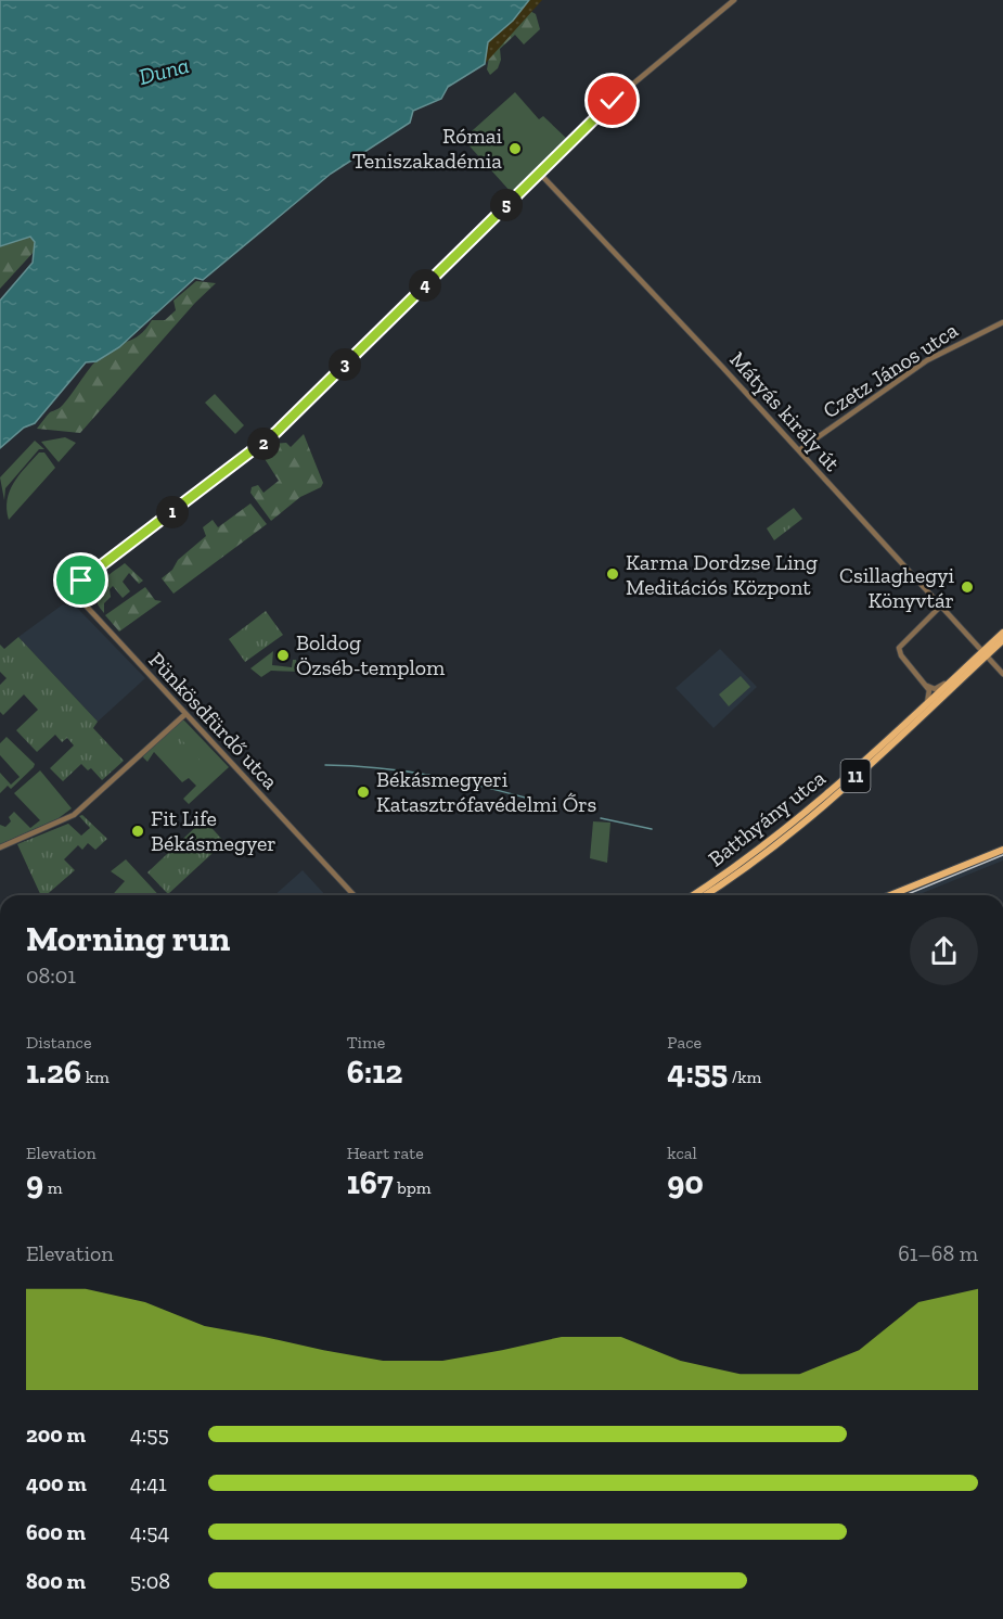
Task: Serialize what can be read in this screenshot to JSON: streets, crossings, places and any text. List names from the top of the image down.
{
  "streets": {
    "main road": ["11", "Batthyány utca"],
    "street": ["Czetz János utca", "Mátyás király út", "Pünkösdfürdő utca"]
  },
  "crossings": [
    ["Czetz János utca", "Mátyás király út"],
    ["Mátyás király út", "Pünkösdfürdő utca"],
    ["Mátyás király út", "11"],
    ["Mátyás király út", "Batthyány utca"],
    ["11", "Batthyány utca"]
  ],
  "water": ["Duna"],
  "places": [
    "Római Teniszakadémia",
    "Karma Dordzse Ling Meditációs Központ",
    "Csillaghegyi Könyvtár",
    "Boldog Özséb-templom",
    "Békásmegyeri Katasztrófavédelmi Őrs",
    "Fit Life Békásmegyer"
  ],
  "page": {
    "pins": [
      "5",
      "4",
      "3",
      "2",
      "1"
    ],
    "heading": ["Morning run", "08:01"],
    "stats": [
      ["Distance", "1.26 km"],
      ["Time", "6:12"],
      ["Pace", "4:55 /km"],
      ["Elevation", "9 m"],
      ["Heart rate", "167 bpm"],
      ["kcal", "90"]
    ],
    "chart": ["Elevation", "61–68 m"],
    "list": [
      {
        "name": "200 m",
        "note": "4:55"
      },
      {
        "name": "400 m",
        "note": "4:41"
      },
      {
        "name": "600 m",
        "note": "4:54"
      },
      {
        "name": "800 m",
        "note": "5:08"
      }
    ]
  }
}
